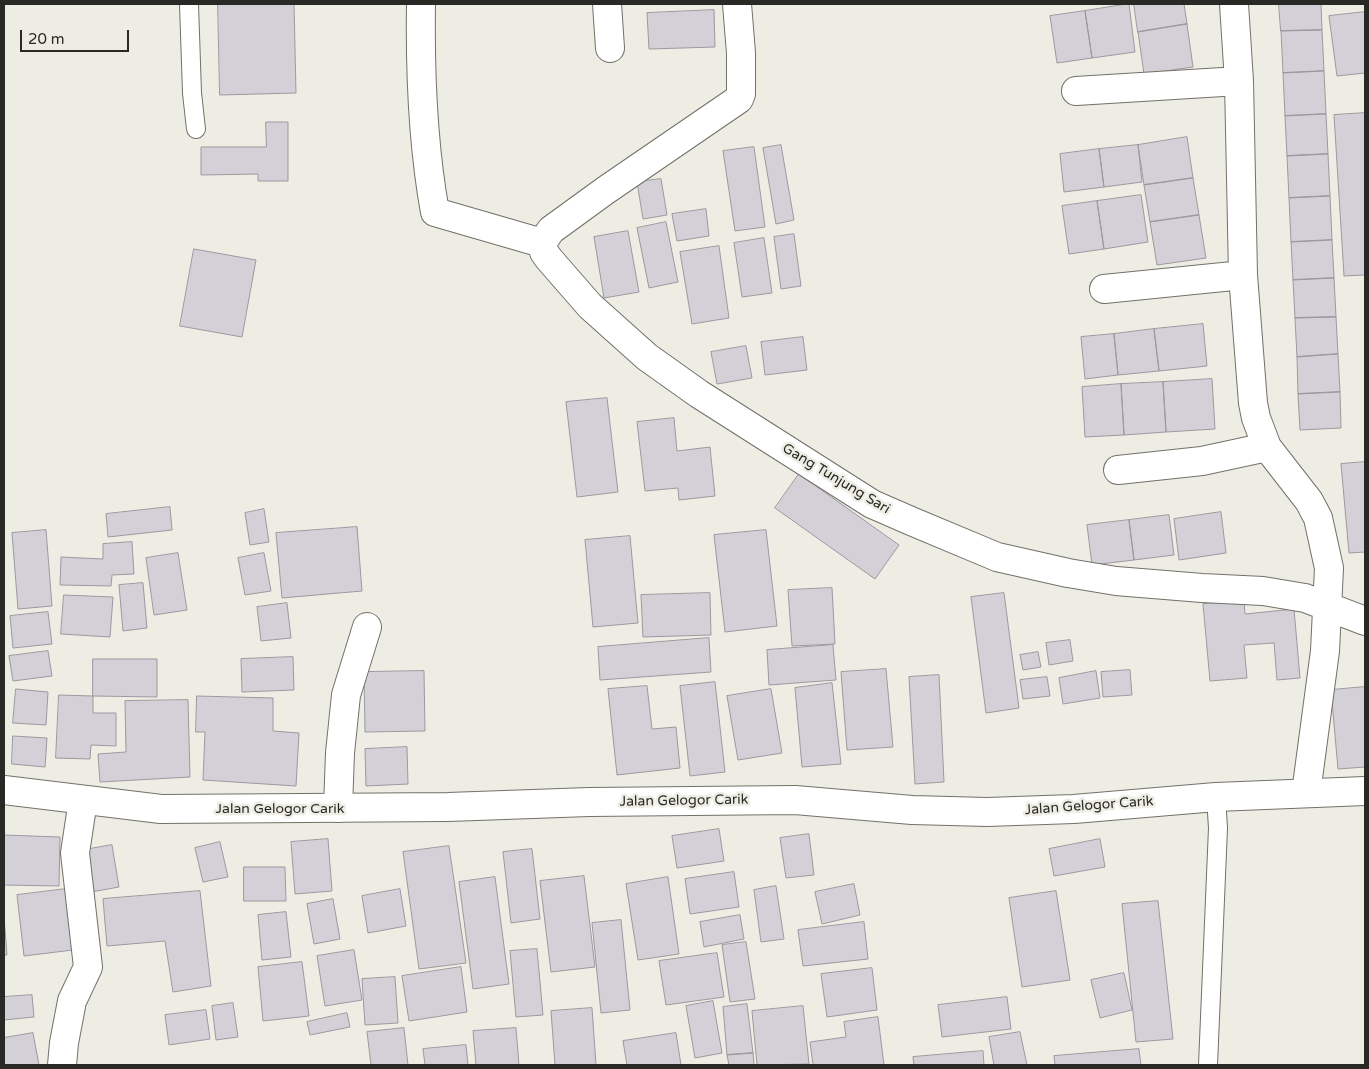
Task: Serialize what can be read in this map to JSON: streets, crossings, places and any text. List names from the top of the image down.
{
  "streets": {
    "street": ["Gang Tunjung Sari", "Jalan Gelogor Carik"]
  },
  "scale_bar": "20 m"
}
